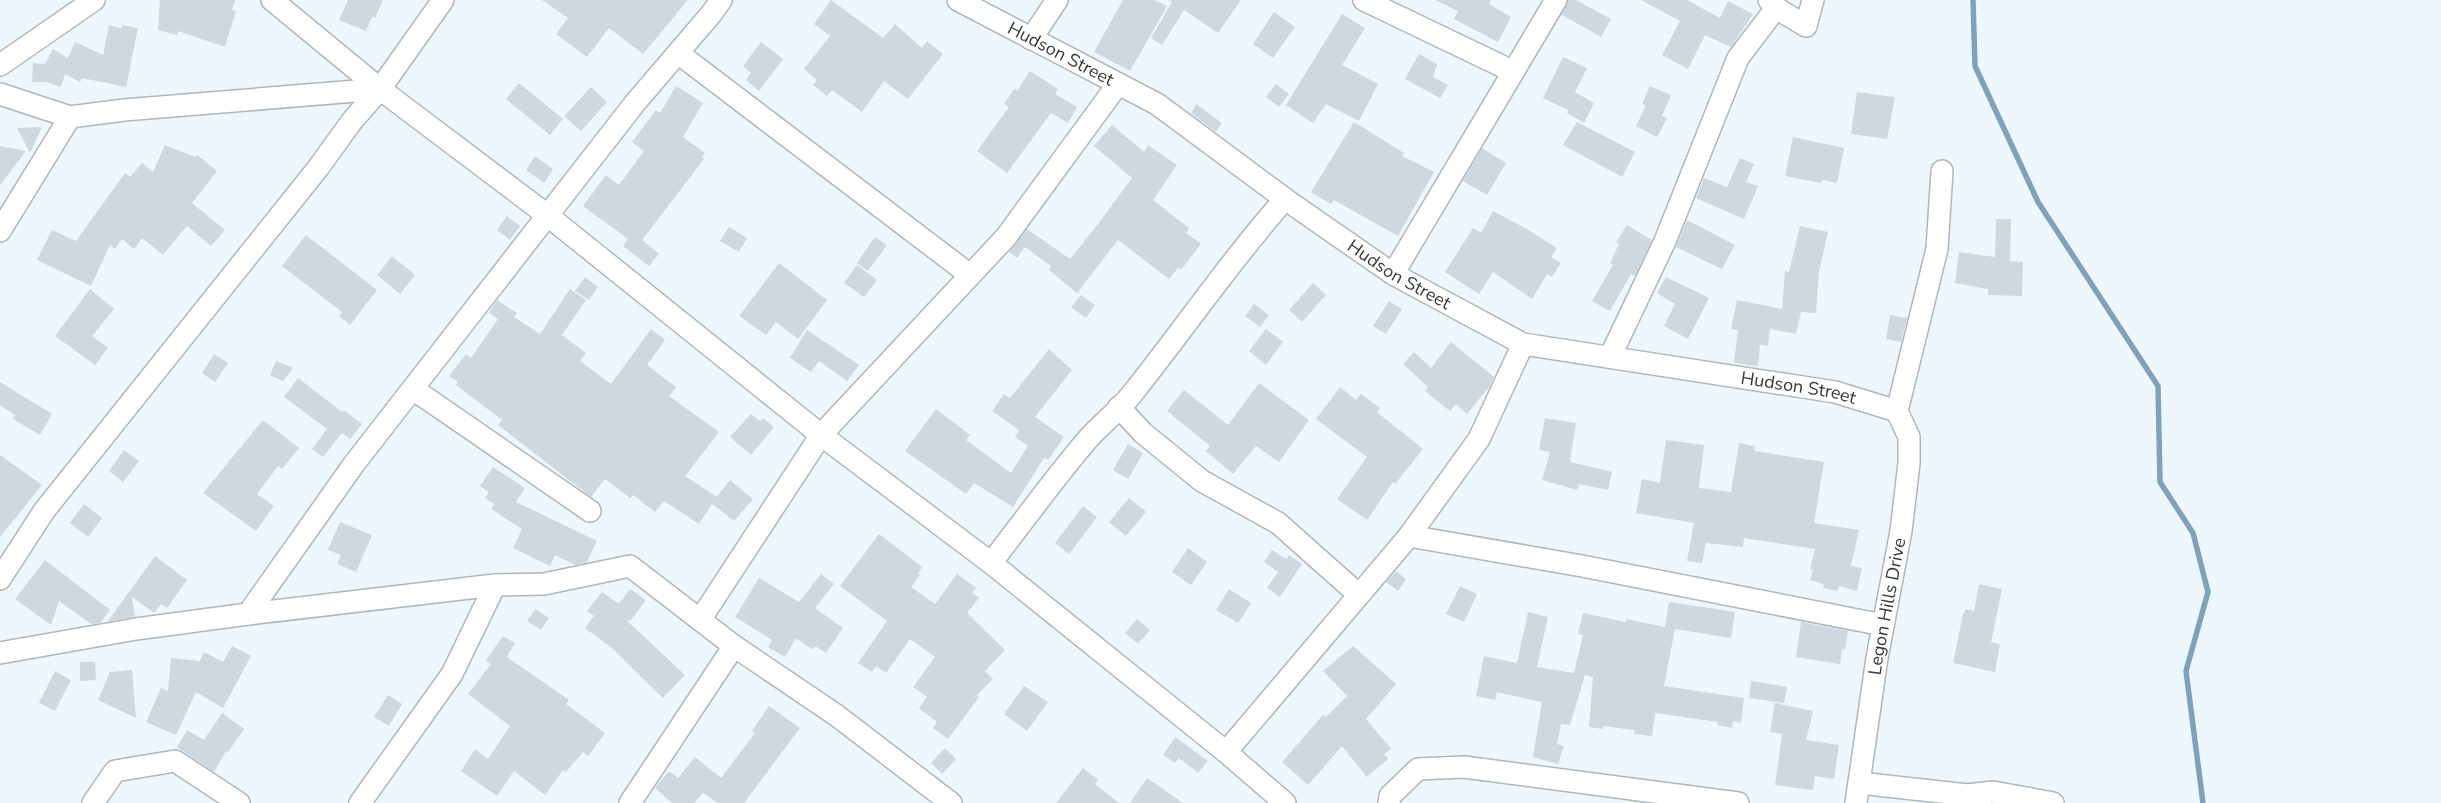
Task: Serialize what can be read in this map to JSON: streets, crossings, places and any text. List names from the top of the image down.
{
  "streets": {
    "street": ["Hudson Street", "Legon Hills Drive"]
  },
  "crossings": [
    ["Hudson Street", "Legon Hills Drive"]
  ]
}
